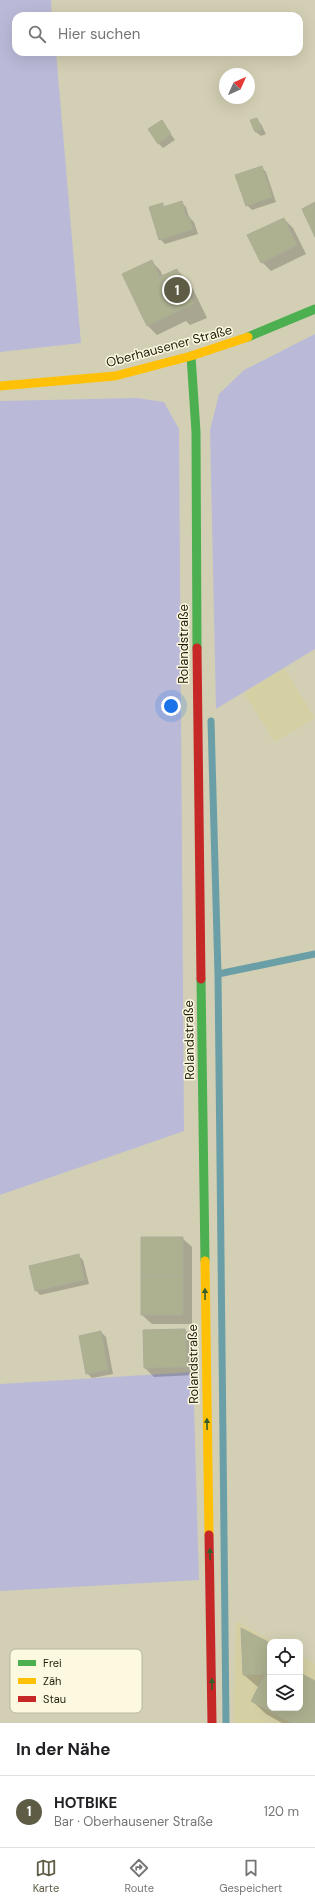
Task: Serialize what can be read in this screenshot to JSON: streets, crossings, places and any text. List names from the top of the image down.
{
  "streets": {
    "street": ["Oberhausener Straße", "Rolandstraße"]
  },
  "crossings": [
    ["Oberhausener Straße", "Rolandstraße"]
  ],
  "one_way": ["Rolandstraße"],
  "legend": ["Frei", "Zäh", "Stau"],
  "north": "top right",
  "page": {
    "search": "Hier suchen",
    "pins": "1",
    "heading": "In der Nähe",
    "list": [
      {
        "mark": "1",
        "name": "HOTBIKE",
        "note": "Bar · Oberhausener Straße",
        "value": "120 m"
      }
    ],
    "nav": ["Karte", "Route", "Gespeichert"]
  }
}
